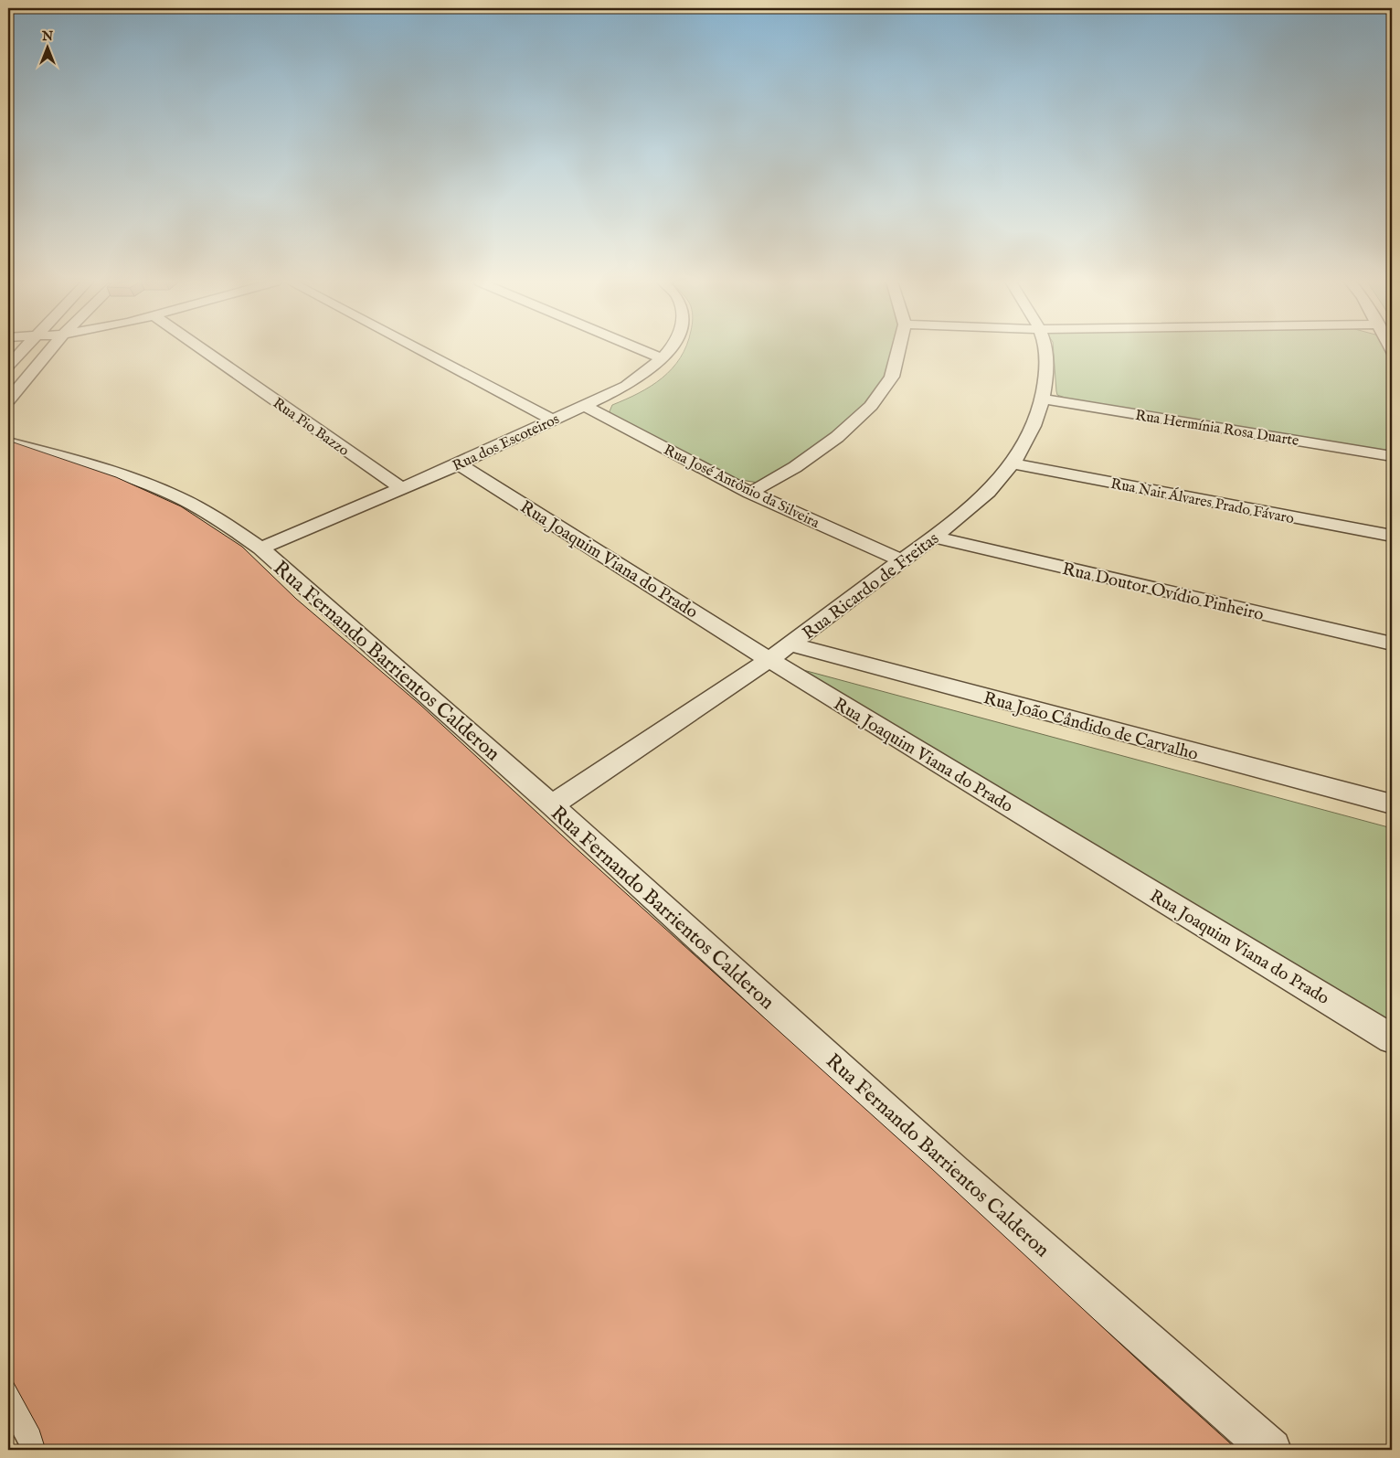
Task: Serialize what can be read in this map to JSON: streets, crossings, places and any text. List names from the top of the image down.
{
  "streets": {
    "street": [
      "Rua Pio Bazzo",
      "Rua Hermínia Rosa Duarte",
      "Rua dos Escoteiros",
      "Rua José Antônio da Silveira",
      "Rua Nair Álvares Prado Fávaro",
      "Rua Joaquim Viana do Prado",
      "Rua Ricardo de Freitas",
      "Rua Doutor Ovídio Pinheiro",
      "Rua Fernando Barrientos Calderon",
      "Rua João Cândido de Carvalho"
    ]
  },
  "crossings": [
    ["Rua Pio Bazzo", "Rua dos Escoteiros"],
    ["Rua Hermínia Rosa Duarte", "Rua Ricardo de Freitas"],
    ["Rua dos Escoteiros", "Rua José Antônio da Silveira"],
    ["Rua dos Escoteiros", "Rua Joaquim Viana do Prado"],
    ["Rua dos Escoteiros", "Rua Fernando Barrientos Calderon"],
    ["Rua José Antônio da Silveira", "Rua Ricardo de Freitas"],
    ["Rua Nair Álvares Prado Fávaro", "Rua Ricardo de Freitas"],
    ["Rua Joaquim Viana do Prado", "Rua Ricardo de Freitas"],
    ["Rua Ricardo de Freitas", "Rua Doutor Ovídio Pinheiro"],
    ["Rua Ricardo de Freitas", "Rua Fernando Barrientos Calderon"],
    ["Rua Ricardo de Freitas", "Rua João Cândido de Carvalho"]
  ],
  "north": "top"
}
